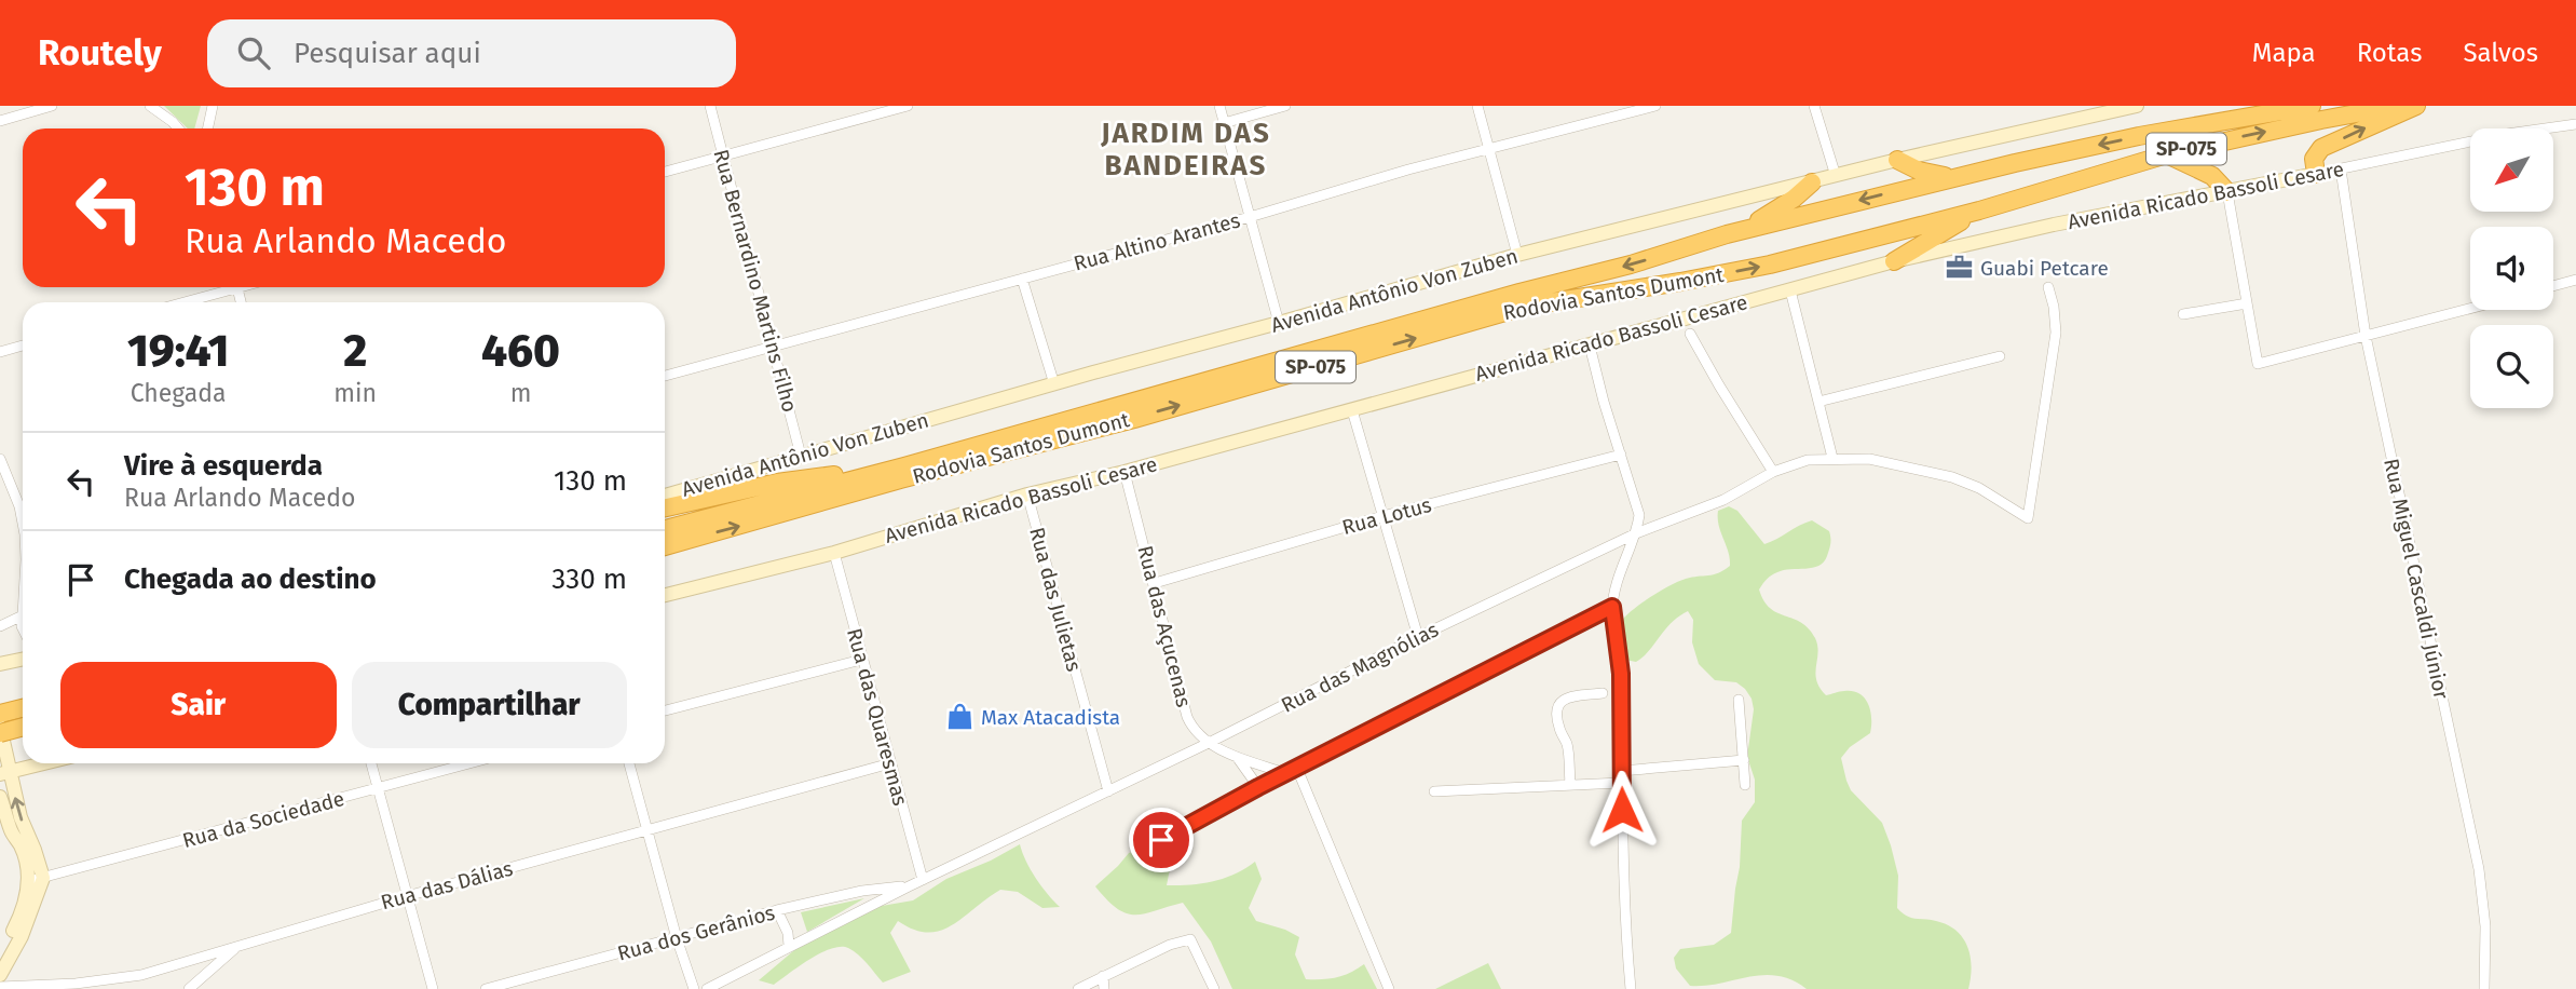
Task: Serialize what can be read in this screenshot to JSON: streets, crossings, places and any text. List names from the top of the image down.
{
  "streets": {
    "highway": ["SP-075", "Rodovia Santos Dumont"],
    "street": [
      "Avenida Ricado Bassoli Cesare",
      "Rua Altino Arantes",
      "Rua Bernardino Martins Filho",
      "Avenida Antônio Von Zuben",
      "Rua Lotus",
      "Rua Miguel Cascaldi Júnior",
      "Rua das Julietas",
      "Rua das Açucenas",
      "Rua das Magnólias",
      "Rua das Quaresmas",
      "Rua da Sociedade",
      "Rua das Dálias",
      "Rua dos Gerânios"
    ]
  },
  "crossings": [
    ["Avenida Ricado Bassoli Cesare", "Rua Miguel Cascaldi Júnior"],
    ["Avenida Ricado Bassoli Cesare", "Rua das Julietas"],
    ["Avenida Ricado Bassoli Cesare", "Rua das Açucenas"],
    ["Avenida Ricado Bassoli Cesare", "Rua das Quaresmas"],
    ["Rua Altino Arantes", "Rua Bernardino Martins Filho"],
    ["Rua Bernardino Martins Filho", "Avenida Antônio Von Zuben"],
    ["Rua Lotus", "Rua das Açucenas"],
    ["Rua das Julietas", "Rua das Magnólias"],
    ["Rua das Açucenas", "Rua das Magnólias"],
    ["Rua das Magnólias", "Rua das Quaresmas"],
    ["Rua das Magnólias", "Rua dos Gerânios"],
    ["Rua das Quaresmas", "Rua das Dálias"]
  ],
  "districts": ["JARDIM DAS BANDEIRAS"],
  "places": {
    "office": ["Guabi Petcare"],
    "shop": ["Max Atacadista"]
  },
  "north": "bottom left",
  "page": {
    "header": "Routely",
    "search": "Pesquisar aqui",
    "nav": ["Mapa", "Rotas", "Salvos"],
    "turn": ["130 m", "Rua Arlando Macedo"],
    "eta": [
      "19:41",
      "Chegada",
      "2",
      "min",
      "460",
      "m"
    ],
    "list": [
      {
        "name": "Vire à esquerda",
        "note": "Rua Arlando Macedo",
        "value": "130 m"
      },
      {
        "name": "Chegada ao destino",
        "value": "330 m"
      }
    ],
    "buttons": ["Sair", "Compartilhar"]
  }
}
